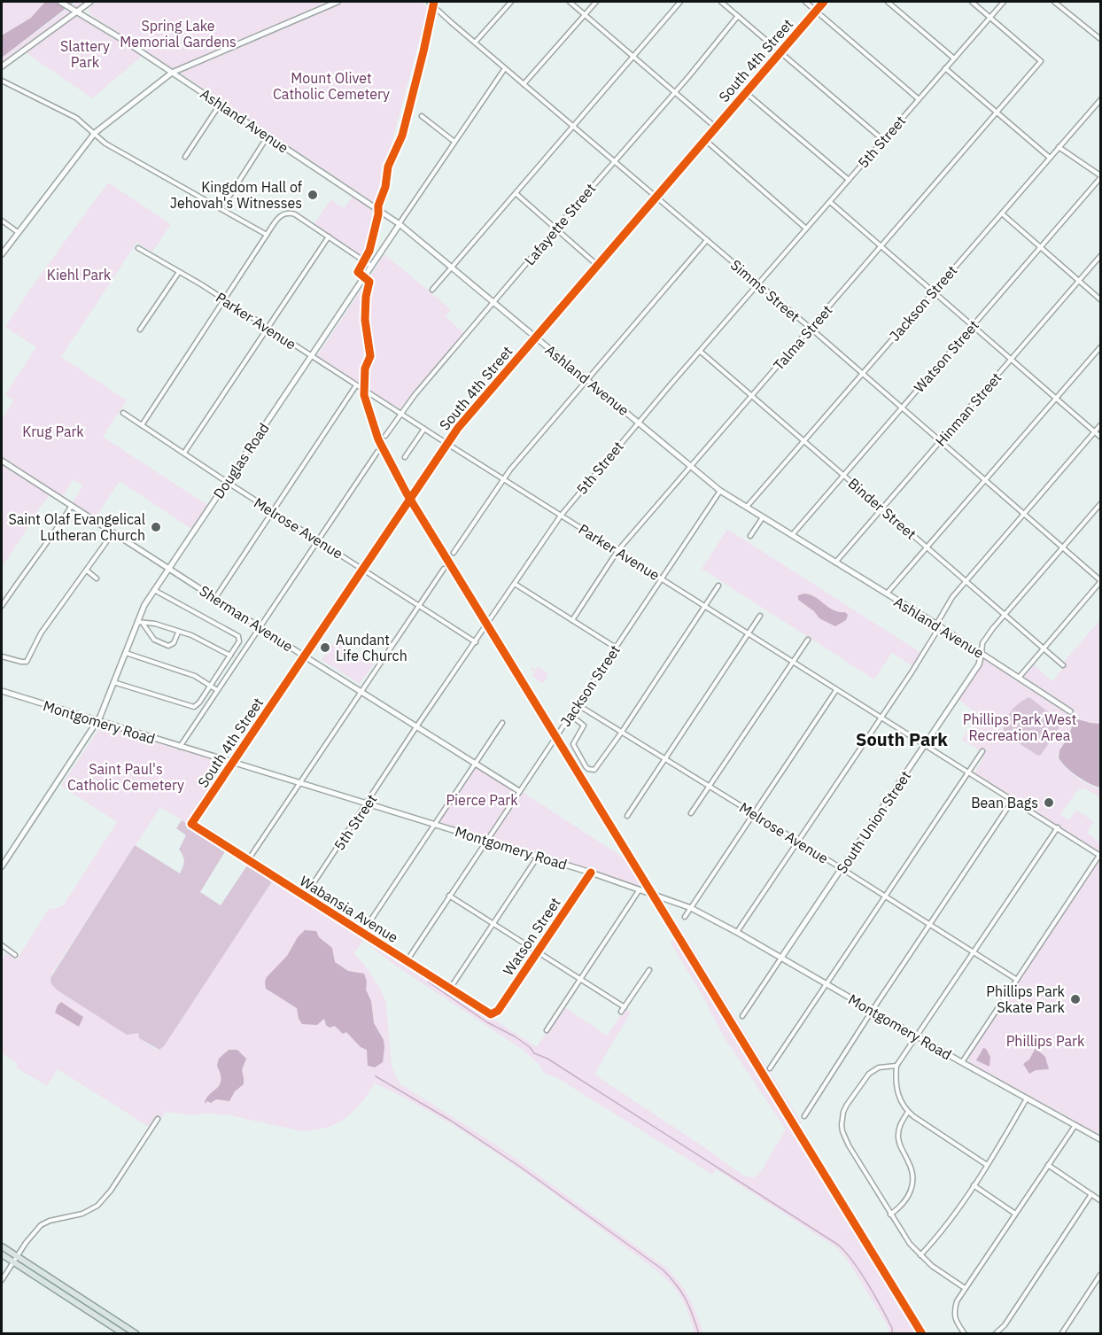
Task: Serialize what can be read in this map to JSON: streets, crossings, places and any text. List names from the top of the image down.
{
  "streets": {
    "street": [
      "South 4th Street",
      "Ashland Avenue",
      "5th Street",
      "Lafayette Street",
      "Simms Street",
      "Jackson Street",
      "Parker Avenue",
      "Talma Street",
      "Watson Street",
      "Hinman Street",
      "Douglas Road",
      "Binder Street",
      "Melrose Avenue",
      "Sherman Avenue",
      "Montgomery Road",
      "South Union Street",
      "Wabansia Avenue"
    ]
  },
  "crossings": [
    ["South 4th Street", "Ashland Avenue"],
    ["South 4th Street", "Simms Street"],
    ["South 4th Street", "Parker Avenue"],
    ["South 4th Street", "Melrose Avenue"],
    ["South 4th Street", "Sherman Avenue"],
    ["South 4th Street", "Montgomery Road"],
    ["South 4th Street", "Wabansia Avenue"],
    ["Ashland Avenue", "5th Street"],
    ["Ashland Avenue", "Lafayette Street"],
    ["Ashland Avenue", "Jackson Street"],
    ["Ashland Avenue", "Talma Street"],
    ["Ashland Avenue", "Watson Street"],
    ["Ashland Avenue", "Hinman Street"],
    ["Ashland Avenue", "Douglas Road"],
    ["Ashland Avenue", "South Union Street"],
    ["5th Street", "Simms Street"],
    ["5th Street", "Parker Avenue"],
    ["5th Street", "Talma Street"],
    ["5th Street", "Binder Street"],
    ["5th Street", "Melrose Avenue"],
    ["5th Street", "Sherman Avenue"],
    ["5th Street", "Montgomery Road"],
    ["5th Street", "Wabansia Avenue"],
    ["Lafayette Street", "Simms Street"],
    ["Lafayette Street", "Parker Avenue"],
    ["Simms Street", "Jackson Street"],
    ["Simms Street", "Talma Street"],
    ["Simms Street", "Watson Street"],
    ["Simms Street", "Hinman Street"],
    ["Simms Street", "Douglas Road"],
    ["Simms Street", "South Union Street"],
    ["Jackson Street", "Parker Avenue"],
    ["Jackson Street", "Binder Street"],
    ["Jackson Street", "Melrose Avenue"],
    ["Jackson Street", "Sherman Avenue"],
    ["Jackson Street", "Montgomery Road"],
    ["Jackson Street", "Wabansia Avenue"],
    ["Parker Avenue", "Talma Street"],
    ["Parker Avenue", "Douglas Road"],
    ["Parker Avenue", "South Union Street"],
    ["Talma Street", "Binder Street"],
    ["Watson Street", "Binder Street"],
    ["Watson Street", "Montgomery Road"],
    ["Watson Street", "Wabansia Avenue"],
    ["Hinman Street", "Binder Street"],
    ["Douglas Road", "Melrose Avenue"],
    ["Douglas Road", "Sherman Avenue"],
    ["Douglas Road", "Montgomery Road"],
    ["Binder Street", "South Union Street"],
    ["Melrose Avenue", "South Union Street"],
    ["Montgomery Road", "South Union Street"]
  ],
  "districts": ["South Park"],
  "parks": [
    "Spring Lake Memorial Gardens",
    "Slattery Park",
    "Mount Olivet Catholic Cemetery",
    "Kiehl Park",
    "Krug Park",
    "Phillips Park West Recreation Area",
    "Saint Paul's Catholic Cemetery",
    "Pierce Park",
    "Phillips Park"
  ],
  "places": [
    "Kingdom Hall of Jehovah's Witnesses",
    "Saint Olaf Evangelical Lutheran Church",
    "Aundant Life Church",
    "Bean Bags",
    "Phillips Park Skate Park"
  ]
}
